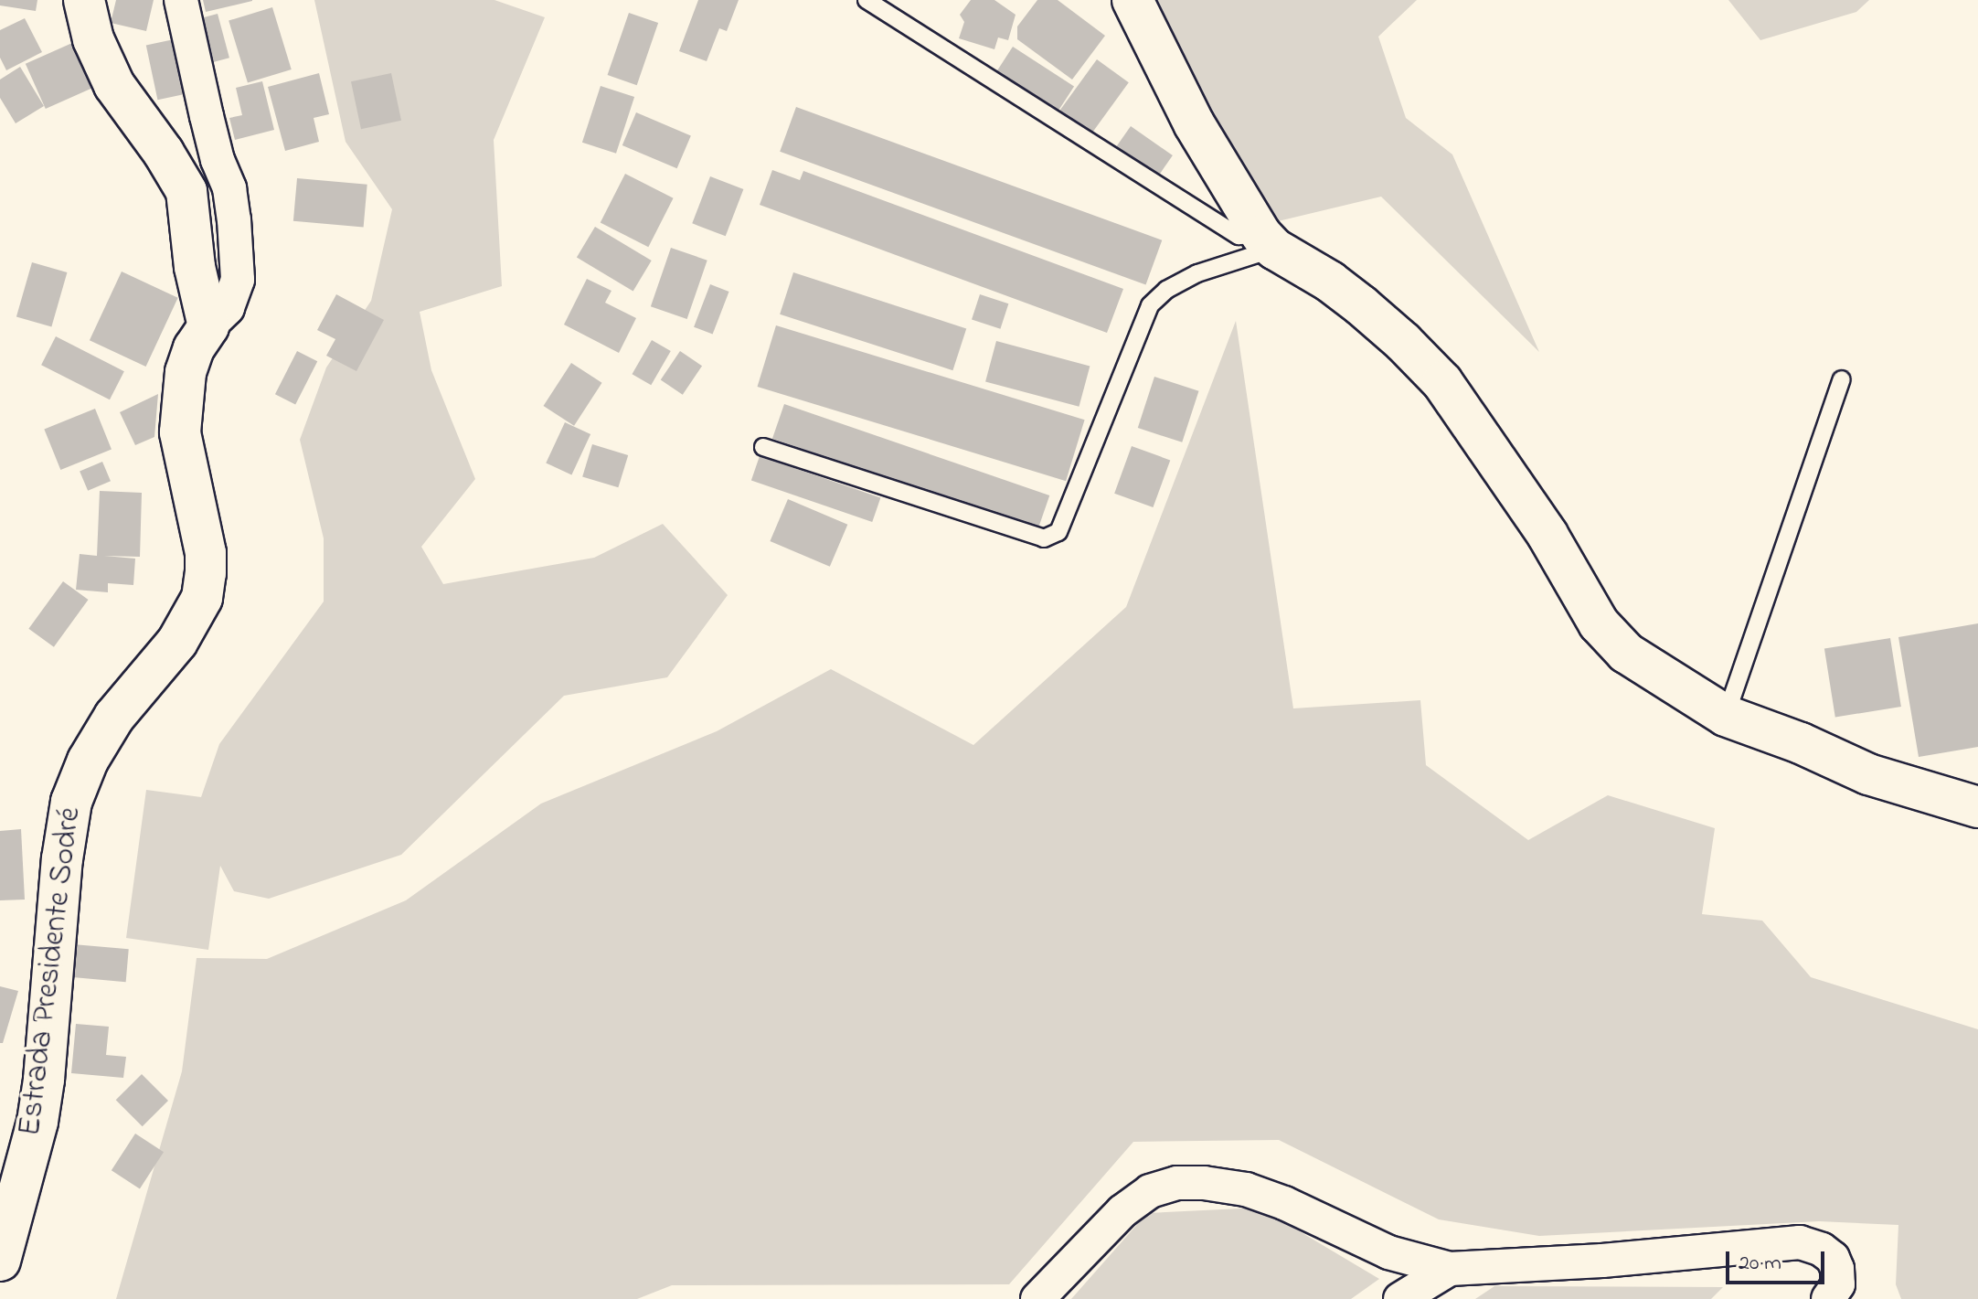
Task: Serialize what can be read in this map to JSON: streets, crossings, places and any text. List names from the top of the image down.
{
  "streets": {
    "street": ["Estrada Presidente Sodré"]
  },
  "scale_bar": "20 m"
}
